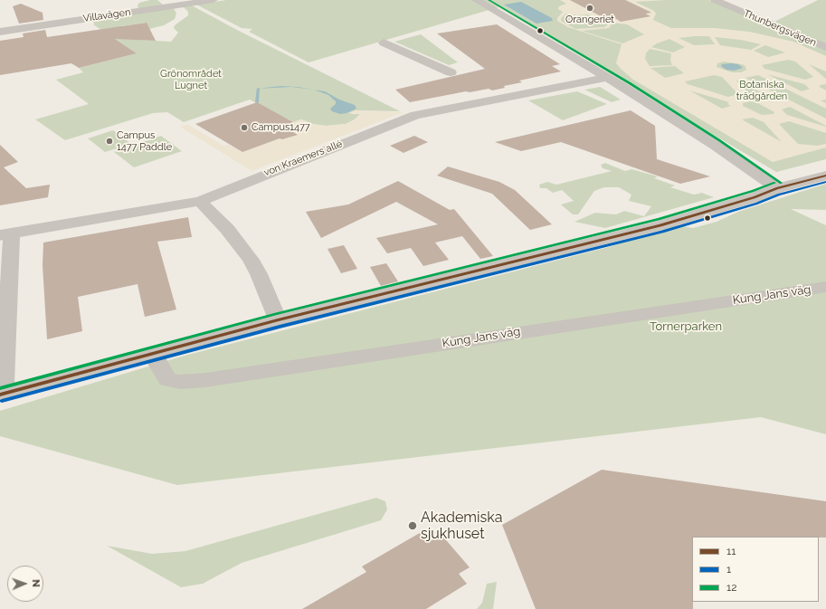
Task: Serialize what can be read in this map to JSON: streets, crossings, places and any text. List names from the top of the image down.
{
  "streets": {
    "street": [
      "Villavägen",
      "Thunbergsvägen",
      "von Kraemers allé",
      "Kung Jans väg"
    ]
  },
  "parks": ["Grönområdet Lugnet", "Botaniska trädgården", "Tornerparken"],
  "places": [
    "Orangeriet",
    "Campus1477",
    "Campus 1477 Paddle",
    "Akademiska sjukhuset"
  ],
  "lines": ["transit line 12", "transit line 11", "transit line 1"],
  "legend": ["11", "1", "12"],
  "north": "right"
}
